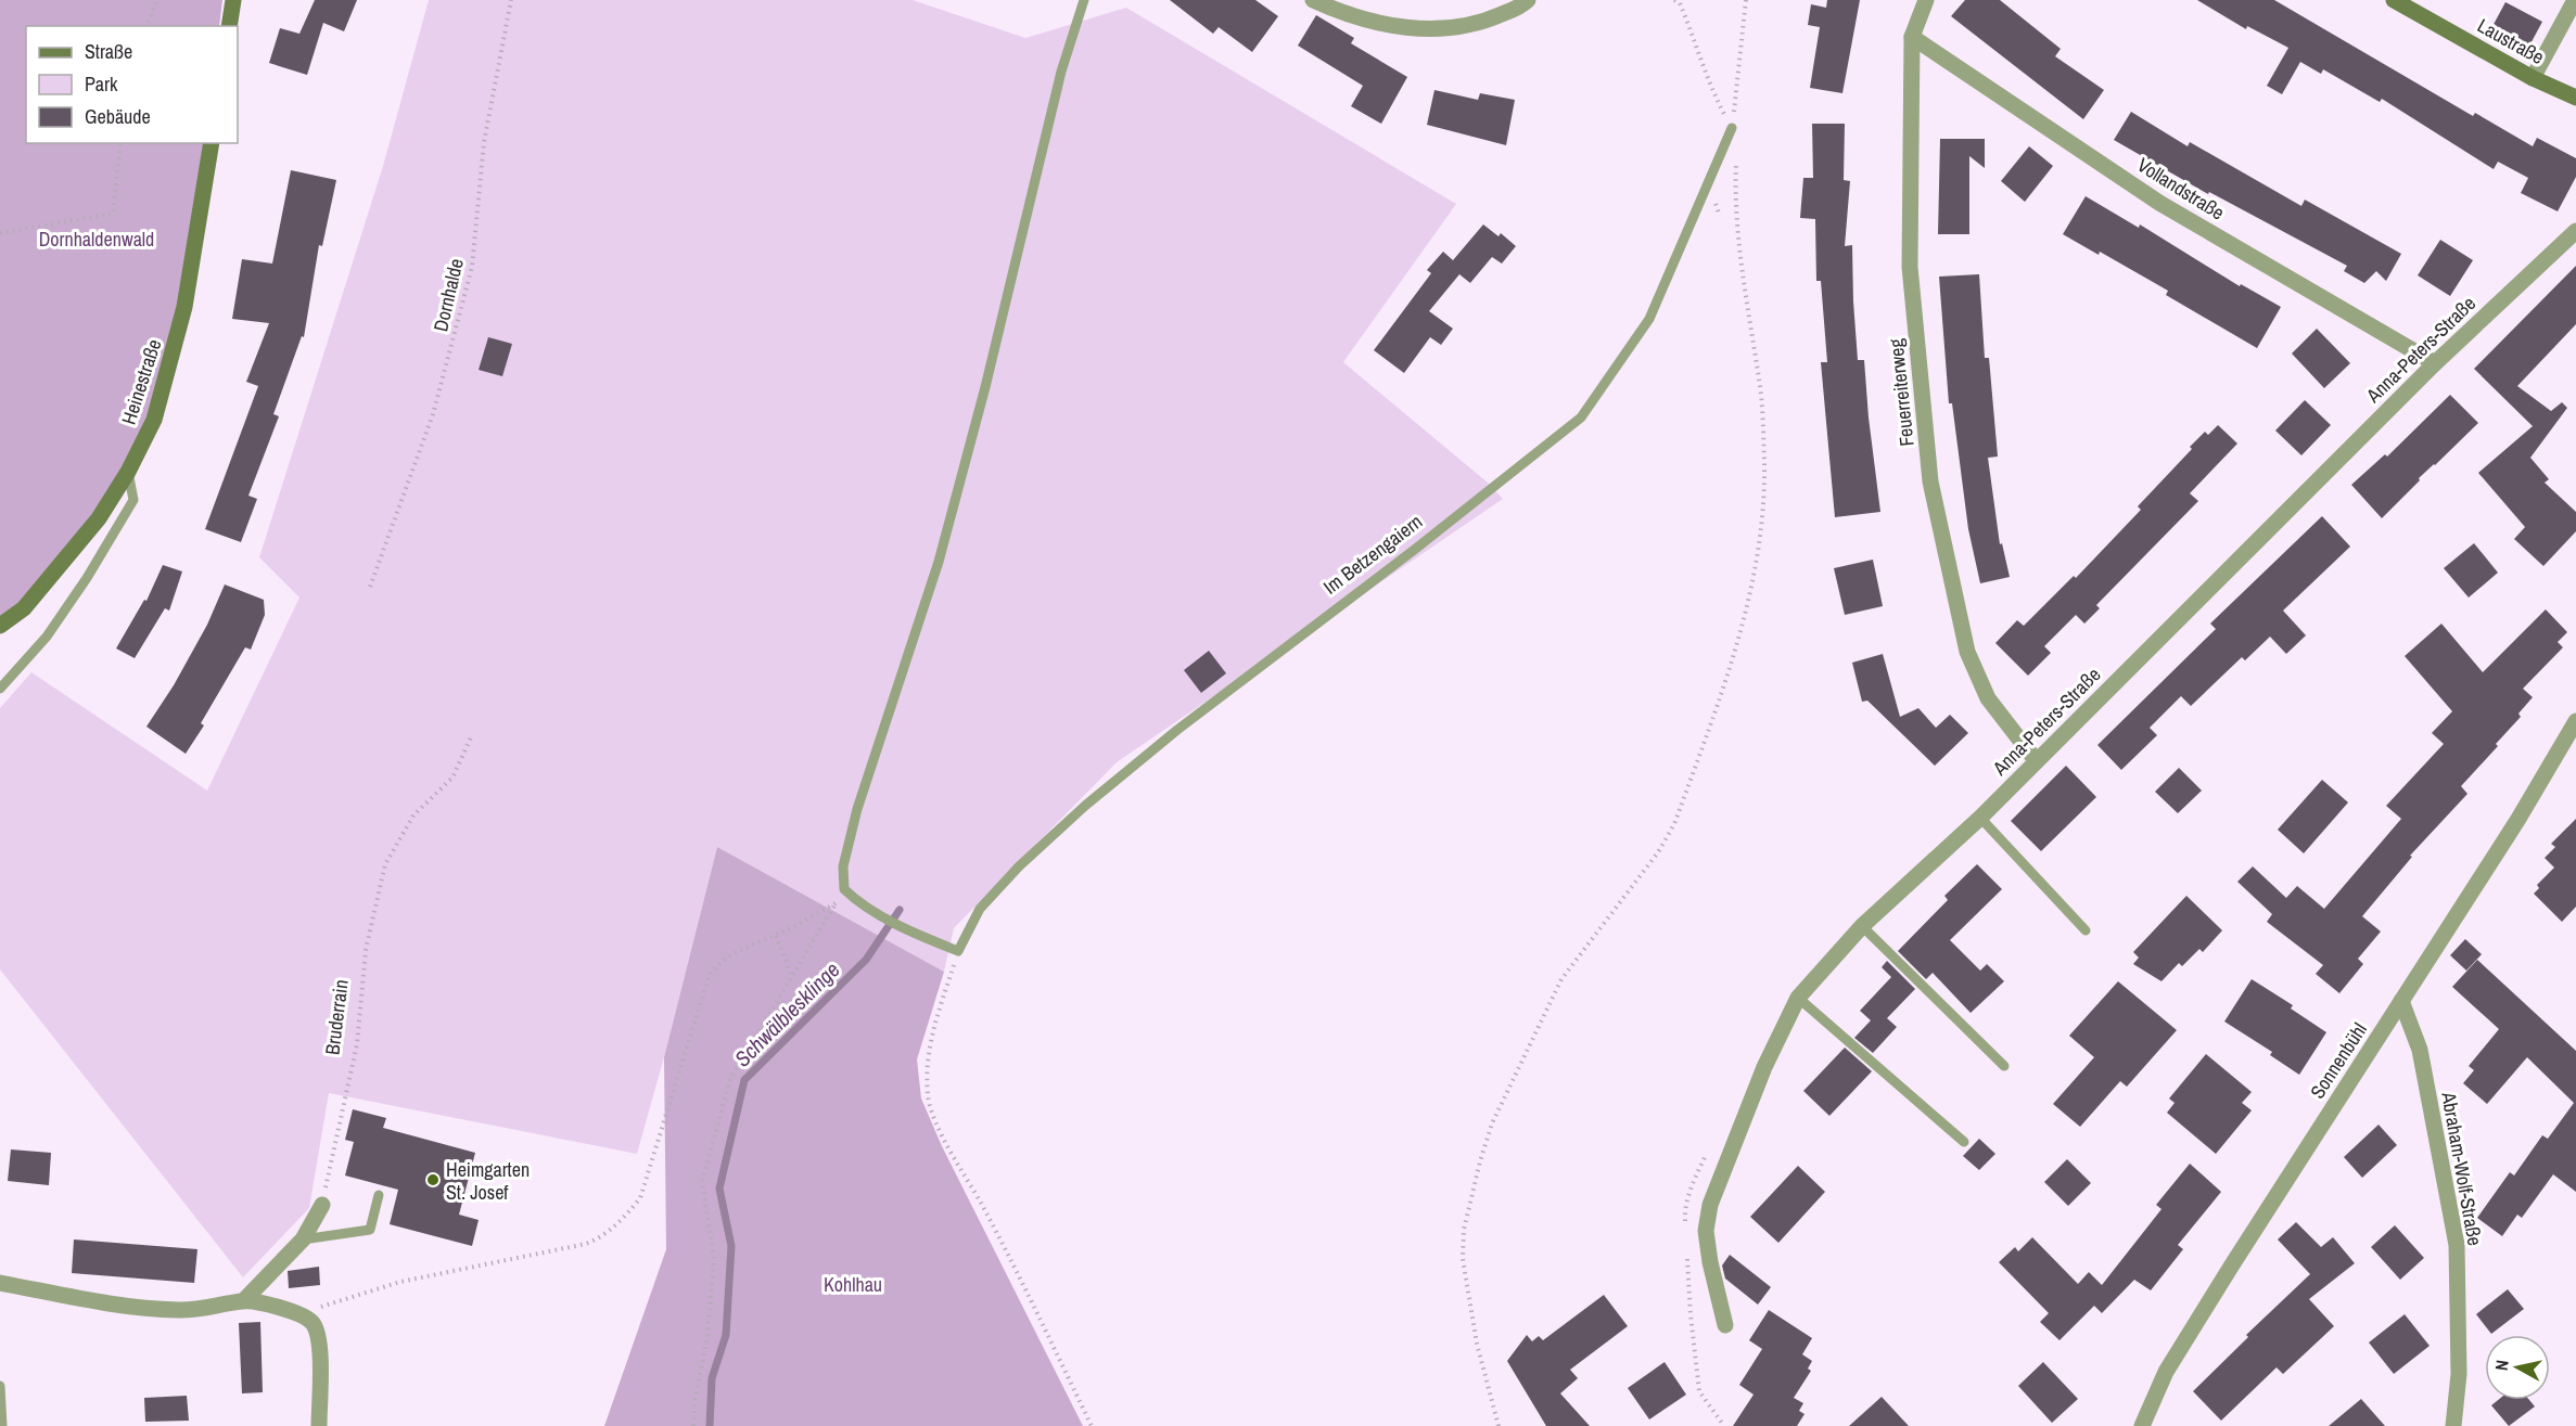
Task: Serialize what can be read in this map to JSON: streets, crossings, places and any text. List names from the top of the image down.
{
  "streets": {
    "main road": ["Laustraße", "Heinestraße"],
    "street": [
      "Vollandstraße",
      "Anna-Peters-Straße",
      "Feuerreiterweg",
      "Sonnenbühl",
      "Abraham-Wolf-Straße"
    ],
    "lane": ["Im Betzengaiern"],
    "path": ["Dornhalde", "Bruderrain"]
  },
  "crossings": [
    ["Vollandstraße", "Anna-Peters-Straße"],
    ["Vollandstraße", "Feuerreiterweg"],
    ["Anna-Peters-Straße", "Feuerreiterweg"],
    ["Sonnenbühl", "Abraham-Wolf-Straße"]
  ],
  "water": ["Schwälblesklinge"],
  "parks": ["Dornhaldenwald", "Kohlhau"],
  "places": ["Heimgarten St. Josef"],
  "legend": ["Straße", "Park", "Gebäude"],
  "north": "left"
}
